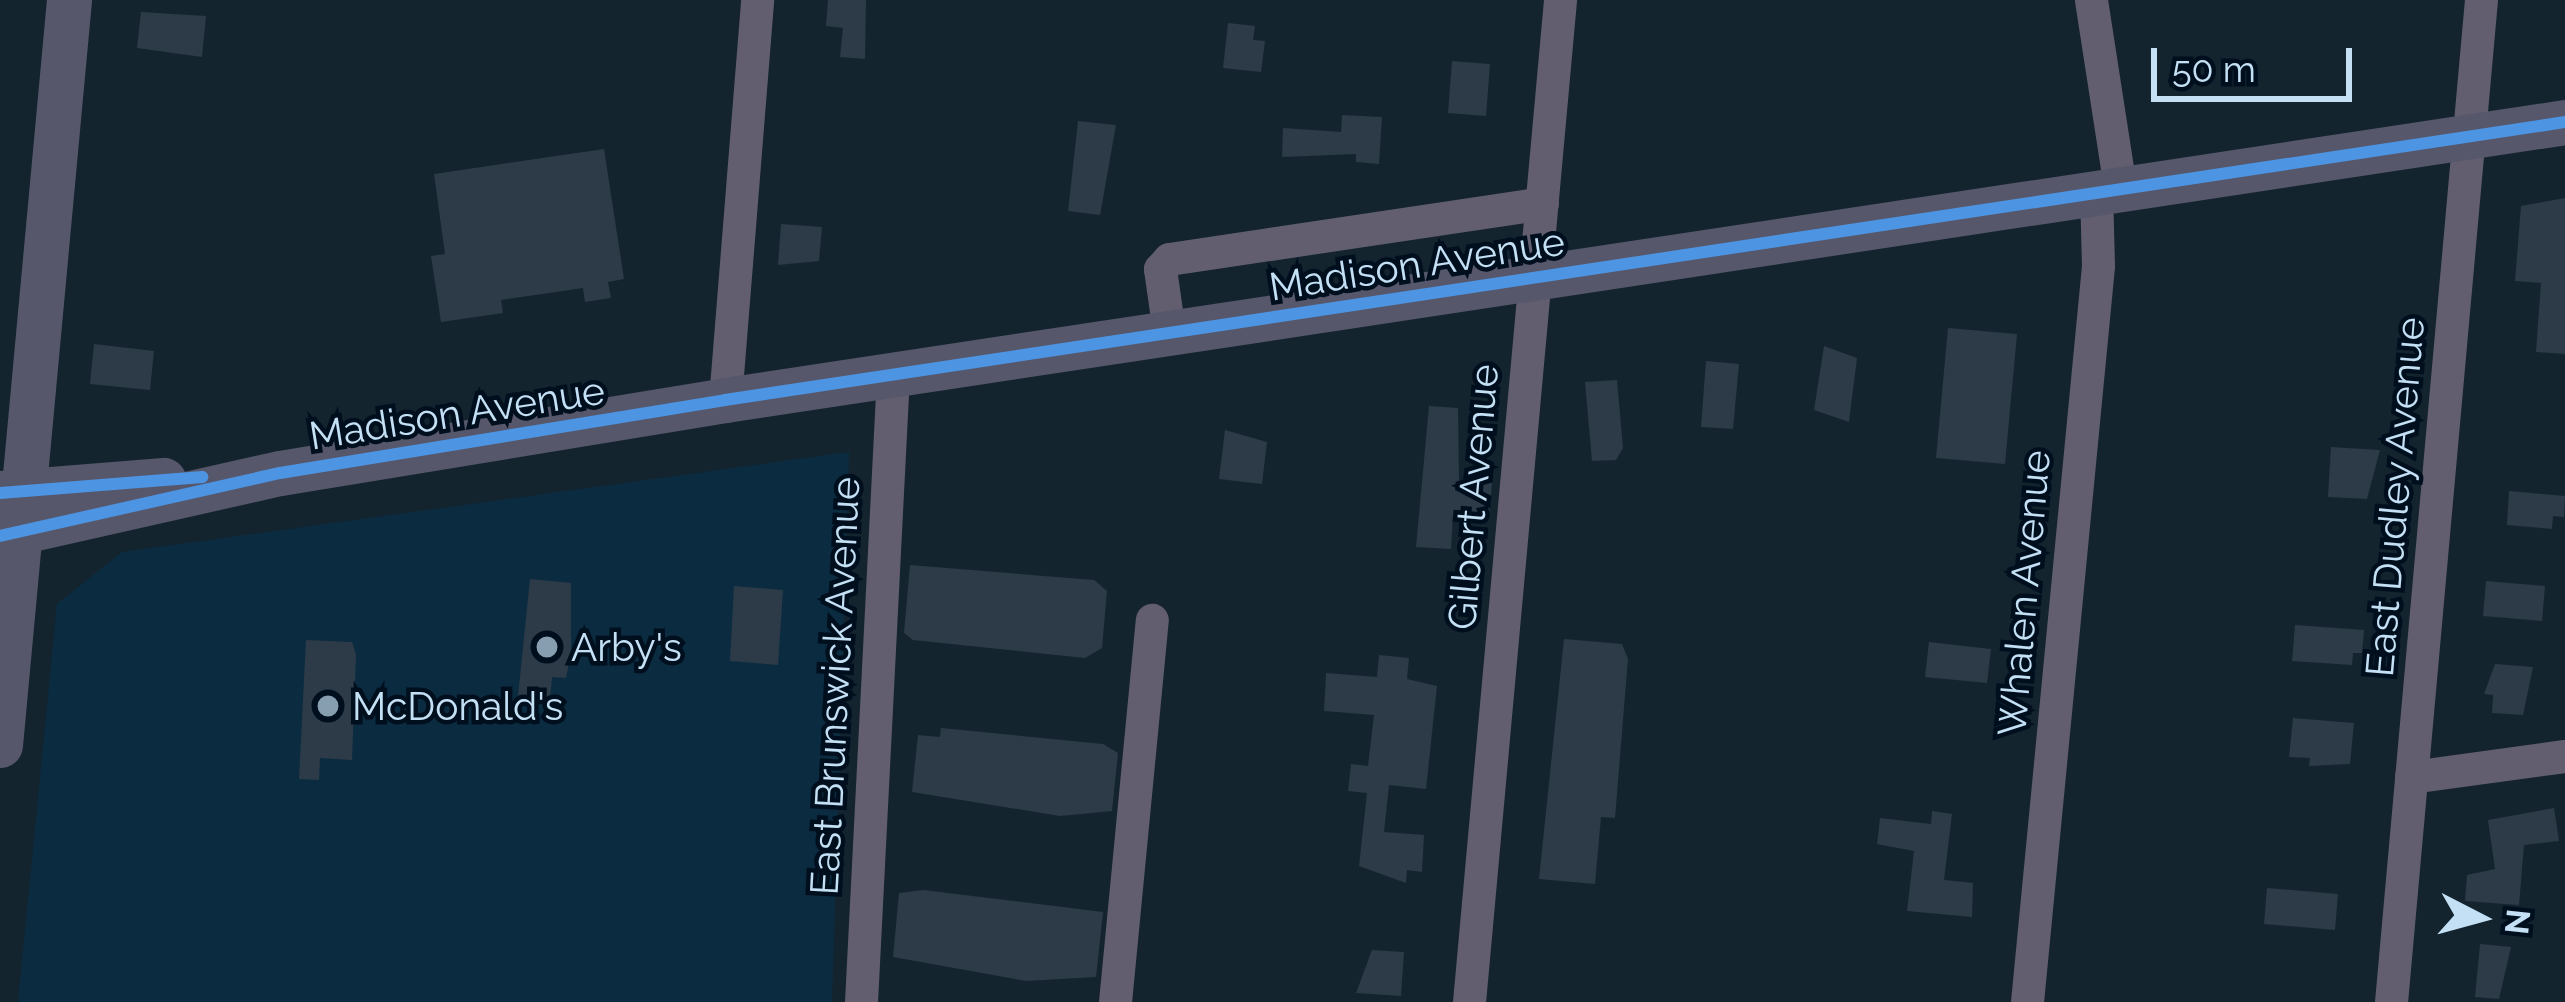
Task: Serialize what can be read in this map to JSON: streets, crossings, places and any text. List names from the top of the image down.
{
  "streets": {
    "main road": ["Madison Avenue"],
    "street": [
      "Gilbert Avenue",
      "East Dudley Avenue",
      "Whalen Avenue",
      "East Brunswick Avenue"
    ]
  },
  "crossings": [
    ["Madison Avenue", "Gilbert Avenue"],
    ["Madison Avenue", "East Dudley Avenue"],
    ["Madison Avenue", "Whalen Avenue"],
    ["Madison Avenue", "East Brunswick Avenue"]
  ],
  "places": ["Arby's", "McDonald's"],
  "scale_bar": "50 m",
  "north": "right"
}
